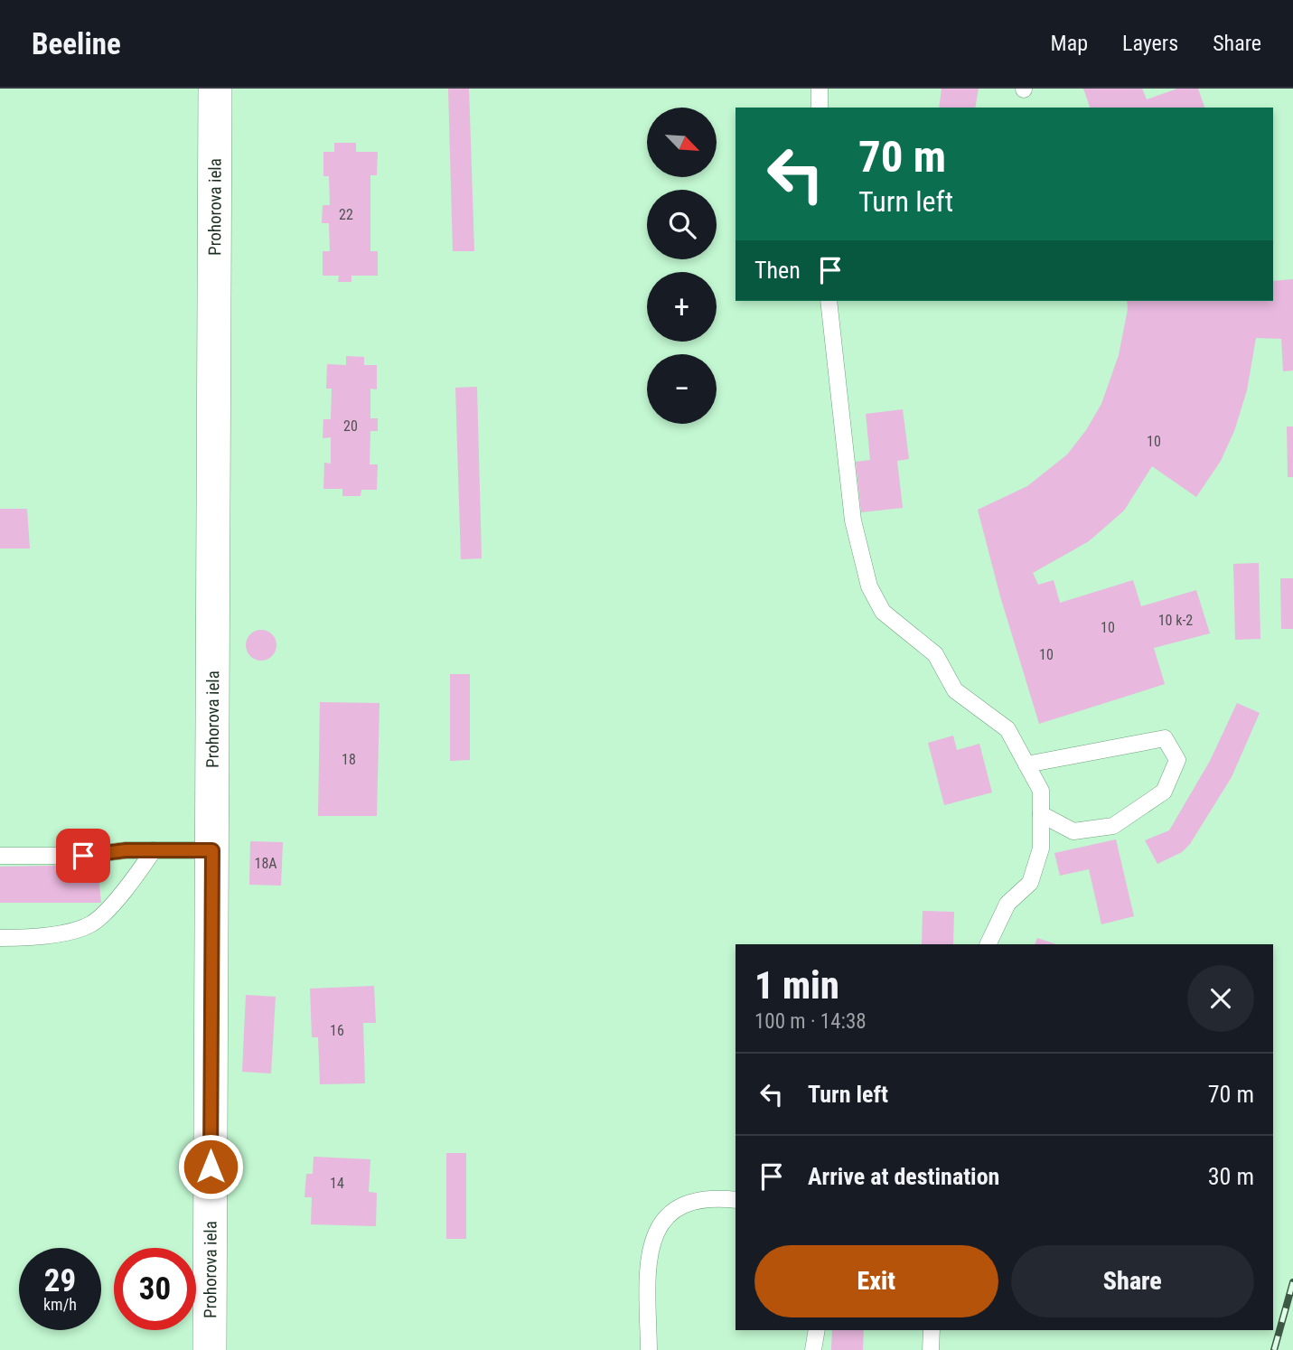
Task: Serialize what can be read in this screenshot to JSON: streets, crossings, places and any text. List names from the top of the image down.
{
  "streets": {
    "street": ["Prohorova iela"]
  },
  "house_numbers": [
    "22",
    "20",
    "10",
    "10 k-2",
    "10",
    "10",
    "18",
    "18A",
    "16",
    "14"
  ],
  "north": "bottom right",
  "page": {
    "header": "Beeline",
    "nav": ["Map", "Layers", "Share"],
    "map_buttons": ["+", "−"],
    "turn": ["70 m", "Turn left"],
    "then": "Then",
    "heading": ["1 min", "100 m · 14:38"],
    "list": [
      {
        "name": "Turn left",
        "value": "70 m"
      },
      {
        "name": "Arrive at destination",
        "value": "30 m"
      }
    ],
    "buttons": ["Exit", "Share"],
    "speed": "29 km/h",
    "limit": "30"
  }
}
